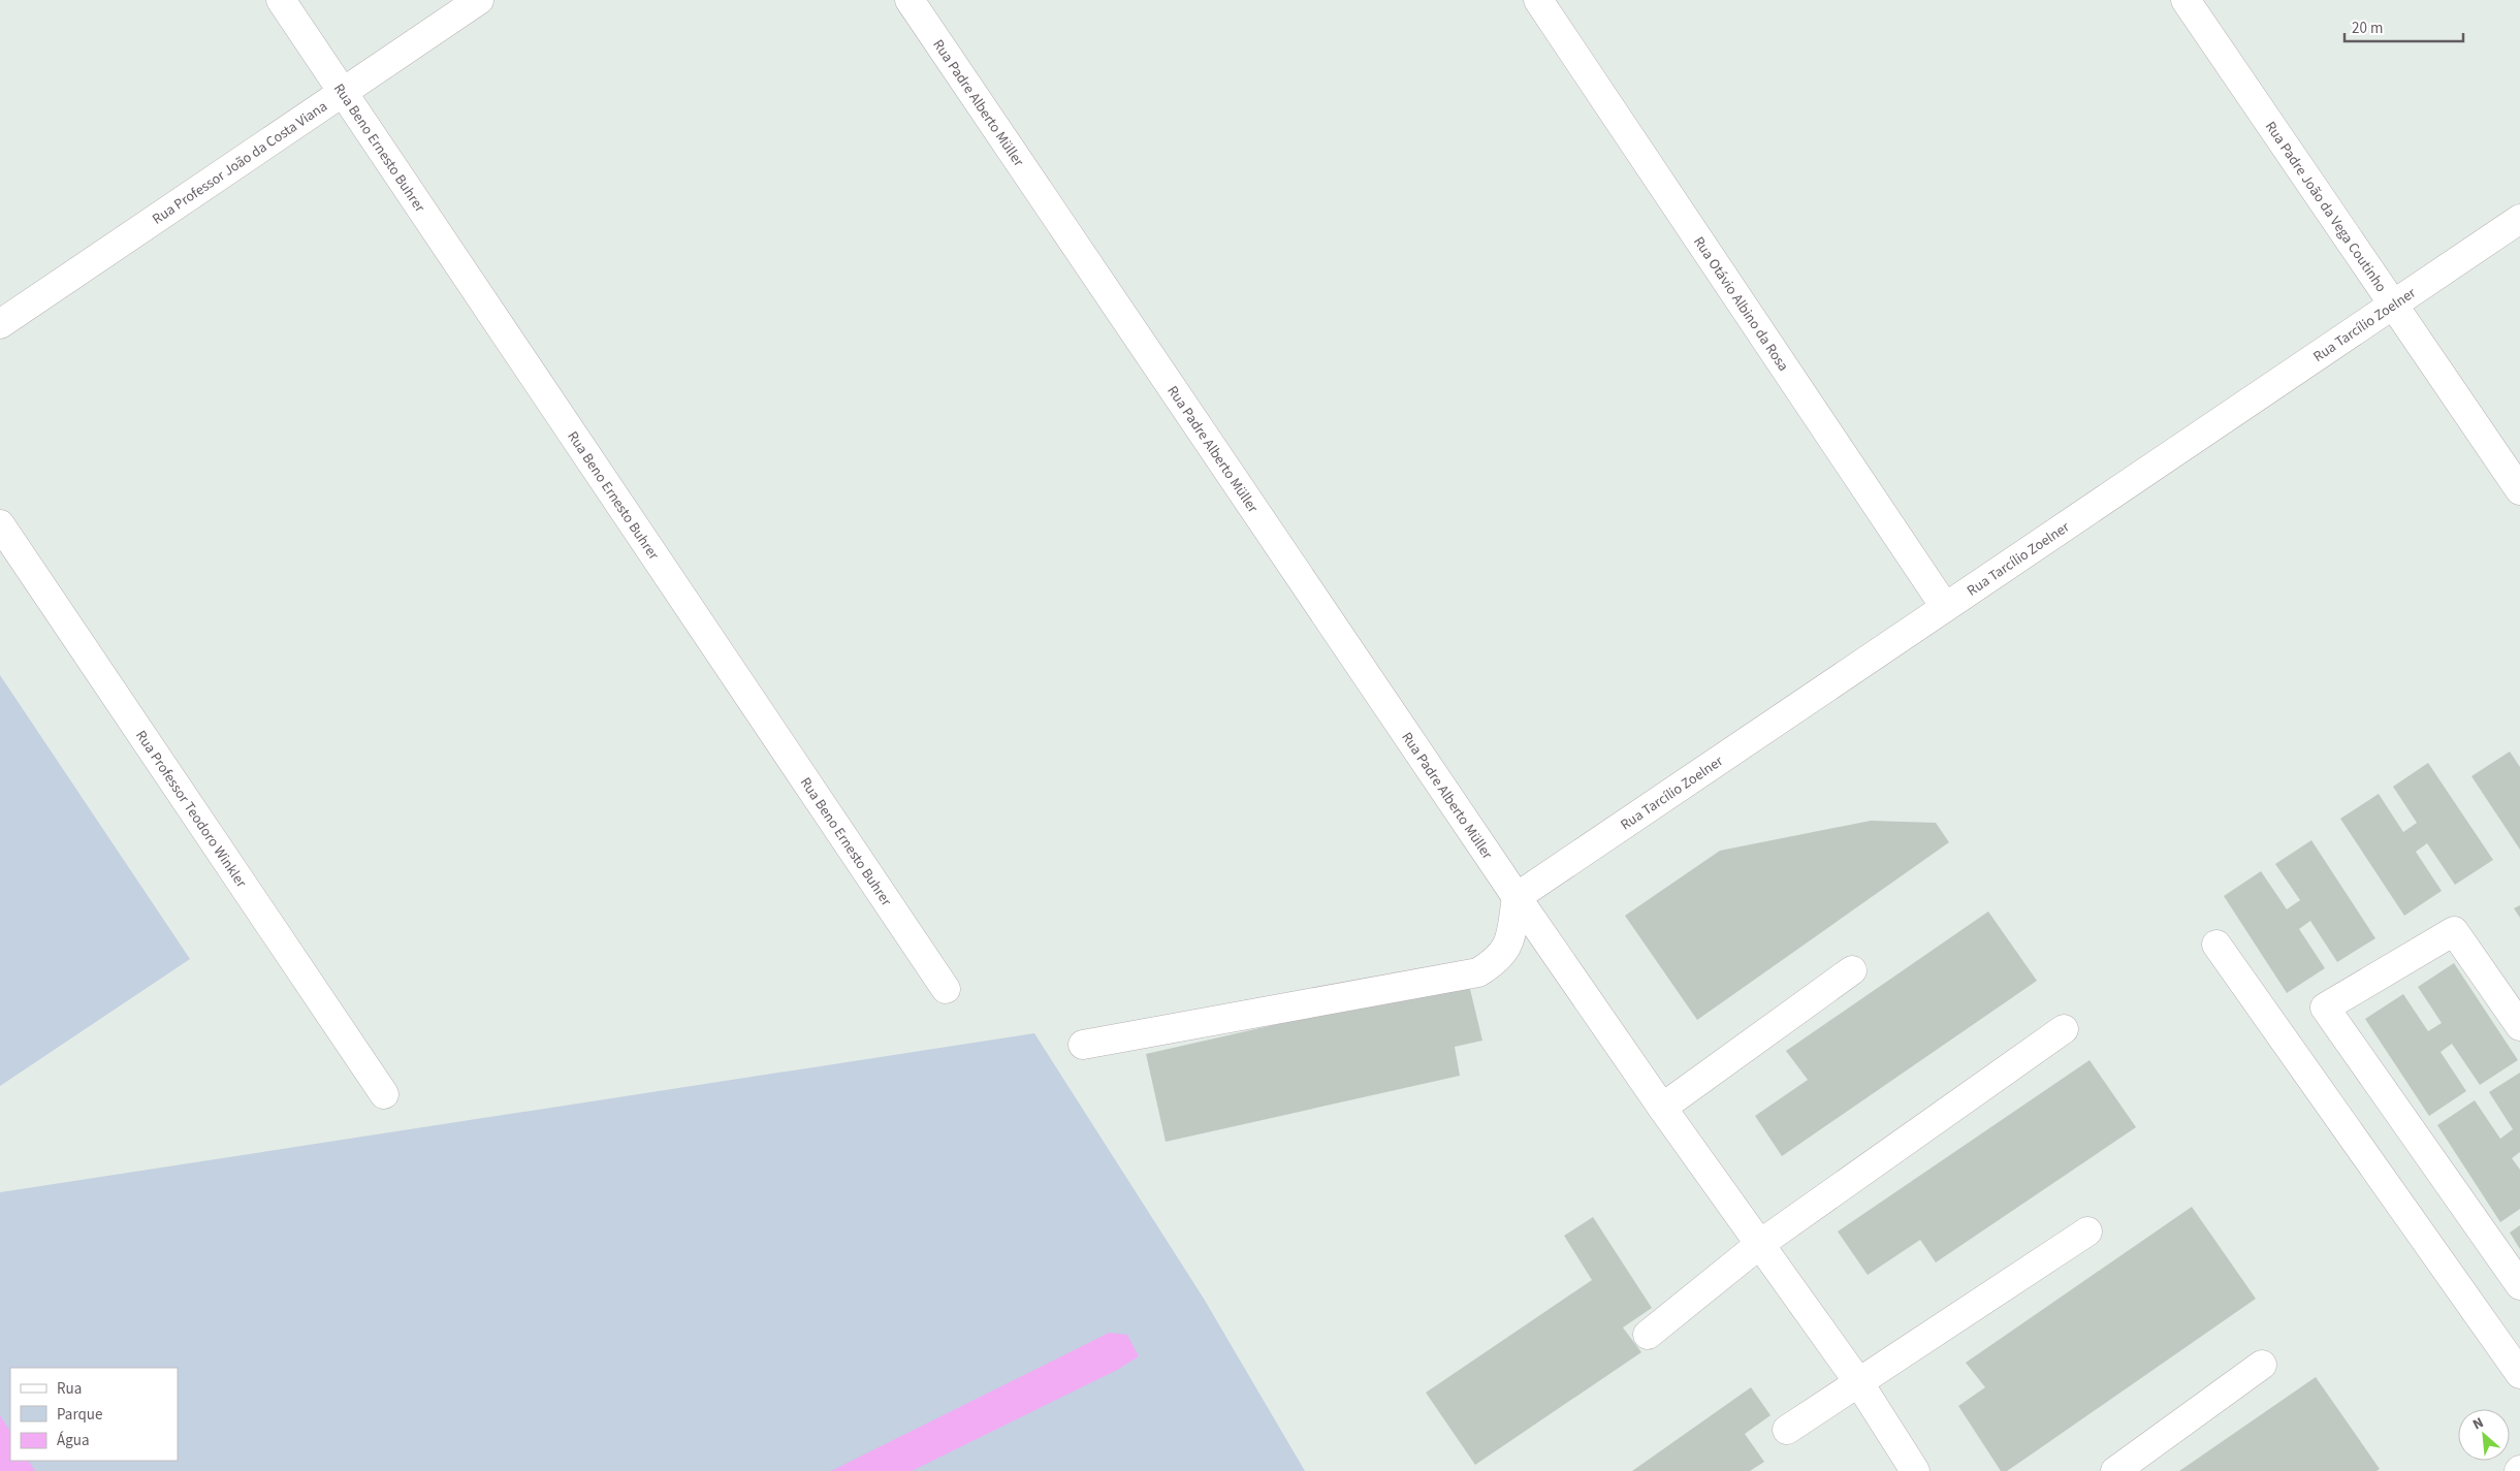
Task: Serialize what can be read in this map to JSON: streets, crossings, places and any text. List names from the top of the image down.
{
  "streets": {
    "street": [
      "Rua Padre Alberto Müller",
      "Rua Beno Ernesto Buhrer",
      "Rua Professor João da Costa Viana",
      "Rua Padre João da Vega Coutinho",
      "Rua Otávio Albino da Rosa",
      "Rua Tarcílio Zoelner",
      "Rua Professor Teodoro Winkler"
    ]
  },
  "crossings": [
    ["Rua Padre Alberto Müller", "Rua Tarcílio Zoelner"],
    ["Rua Beno Ernesto Buhrer", "Rua Professor João da Costa Viana"],
    ["Rua Padre João da Vega Coutinho", "Rua Tarcílio Zoelner"],
    ["Rua Otávio Albino da Rosa", "Rua Tarcílio Zoelner"]
  ],
  "legend": ["Rua", "Parque", "Água"],
  "scale_bar": "20 m",
  "north": "top left"
}
